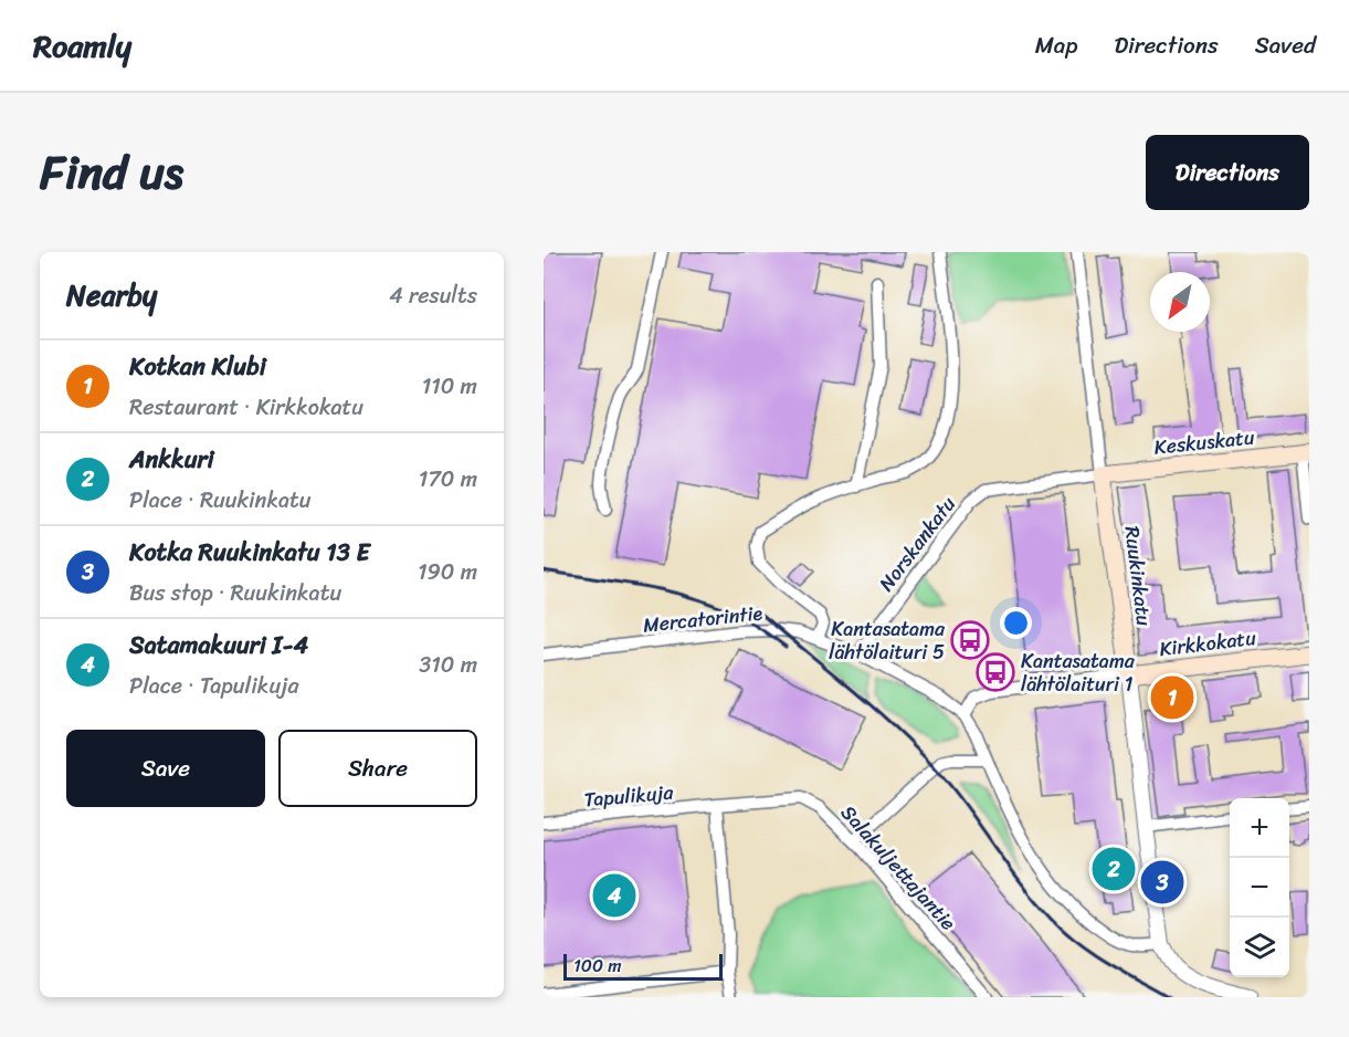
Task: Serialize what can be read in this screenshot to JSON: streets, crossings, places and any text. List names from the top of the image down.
{
  "streets": {
    "main road": ["Keskuskatu", "Ruukinkatu", "Kirkkokatu"],
    "street": [
      "Norskankatu",
      "Mercatorintie",
      "Tapulikuja",
      "Salakuljettajantie"
    ]
  },
  "crossings": [
    ["Keskuskatu", "Norskankatu"],
    ["Keskuskatu", "Ruukinkatu"],
    ["Norskankatu", "Ruukinkatu"],
    ["Norskankatu", "Mercatorintie"],
    ["Ruukinkatu", "Kirkkokatu"],
    ["Mercatorintie", "Kirkkokatu"],
    ["Tapulikuja", "Salakuljettajantie"]
  ],
  "places": {
    "bus stop": ["Kantasatama lähtölaituri 5", "Kantasatama lähtölaituri 1"]
  },
  "scale_bar": "100 m",
  "north": "bottom left",
  "page": {
    "header": "Roamly",
    "nav": ["Map", "Directions", "Saved"],
    "title": "Find us",
    "buttons": [
      "Directions",
      ["Save", "Share"]
    ],
    "heading": ["Nearby", "4 results"],
    "list": [
      {
        "mark": "1",
        "name": "Kotkan Klubi",
        "note": "Restaurant · Kirkkokatu",
        "value": "110 m"
      },
      {
        "mark": "2",
        "name": "Ankkuri",
        "note": "Place · Ruukinkatu",
        "value": "170 m"
      },
      {
        "mark": "3",
        "name": "Kotka Ruukinkatu 13 E",
        "note": "Bus stop · Ruukinkatu",
        "value": "190 m"
      },
      {
        "mark": "4",
        "name": "Satamakuuri I-4",
        "note": "Place · Tapulikuja",
        "value": "310 m"
      }
    ],
    "pins": [
      "1",
      "2",
      "3",
      "4"
    ],
    "map_buttons": ["+", "−"],
    "scale": "100 m"
  }
}
